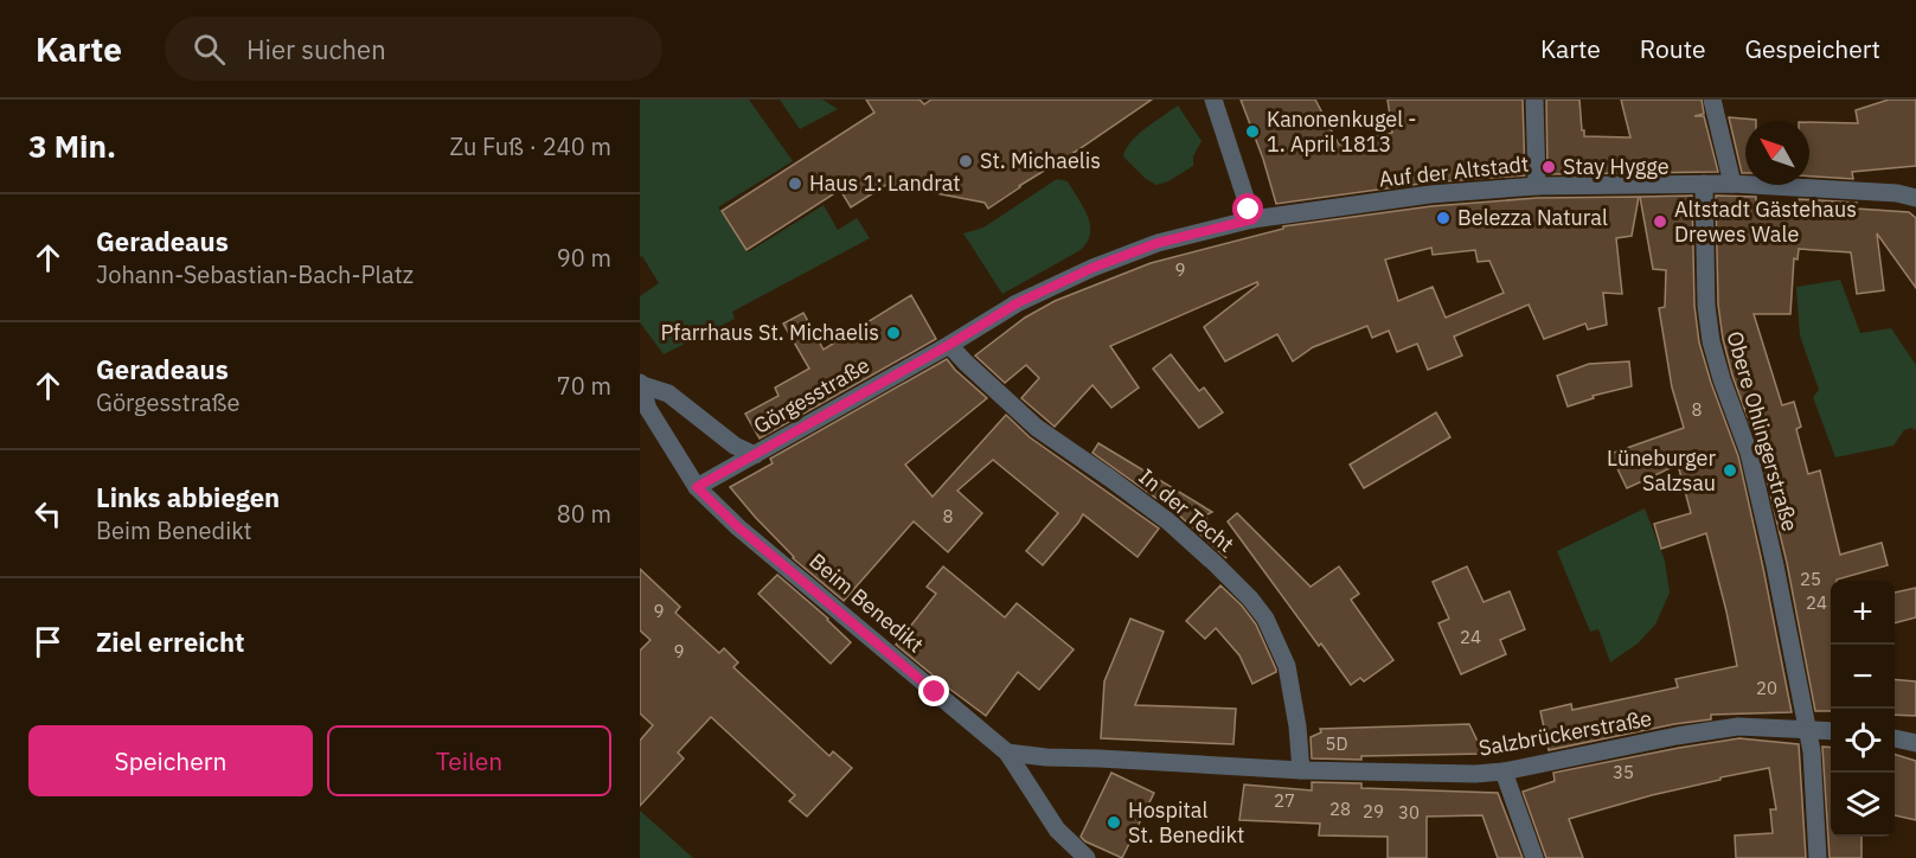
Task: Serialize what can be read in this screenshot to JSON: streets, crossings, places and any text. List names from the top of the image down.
{
  "streets": {
    "street": [
      "Auf der Altstadt",
      "Görgesstraße",
      "Obere Ohlingerstraße",
      "In der Techt",
      "Beim Benedikt",
      "Salzbrückerstraße"
    ]
  },
  "crossings": [
    ["Auf der Altstadt", "Görgesstraße"],
    ["Auf der Altstadt", "Obere Ohlingerstraße"],
    ["Auf der Altstadt", "In der Techt"],
    ["Görgesstraße", "In der Techt"],
    ["Görgesstraße", "Beim Benedikt"],
    ["Obere Ohlingerstraße", "Salzbrückerstraße"],
    ["In der Techt", "Salzbrückerstraße"]
  ],
  "places": [
    "Kanonenkugel - 1. April 1813",
    "St. Michaelis",
    "Stay Hygge",
    "Haus 1: Landrat",
    "Belezza Natural",
    "Altstadt Gästehaus Drewes Wale",
    "Pfarrhaus St. Michaelis",
    "Lüneburger Salzsau",
    "Hospital St. Benedikt"
  ],
  "house_numbers": [
    "9",
    "8",
    "8",
    "25",
    "24",
    "9",
    "24",
    "9",
    "20",
    "5D",
    "35",
    "27",
    "28",
    "29",
    "30"
  ],
  "north": "top left",
  "page": {
    "header": "Karte",
    "search": "Hier suchen",
    "nav": ["Karte", "Route", "Gespeichert"],
    "heading": ["3 Min.", "Zu Fuß · 240 m"],
    "list": [
      ["Geradeaus", "Johann-Sebastian-Bach-Platz", "90 m"],
      ["Geradeaus", "Görgesstraße", "70 m"],
      ["Links abbiegen", "Beim Benedikt", "80 m"],
      "Ziel erreicht"
    ],
    "map_buttons": ["+", "−"],
    "buttons": ["Speichern", "Teilen"]
  }
}
